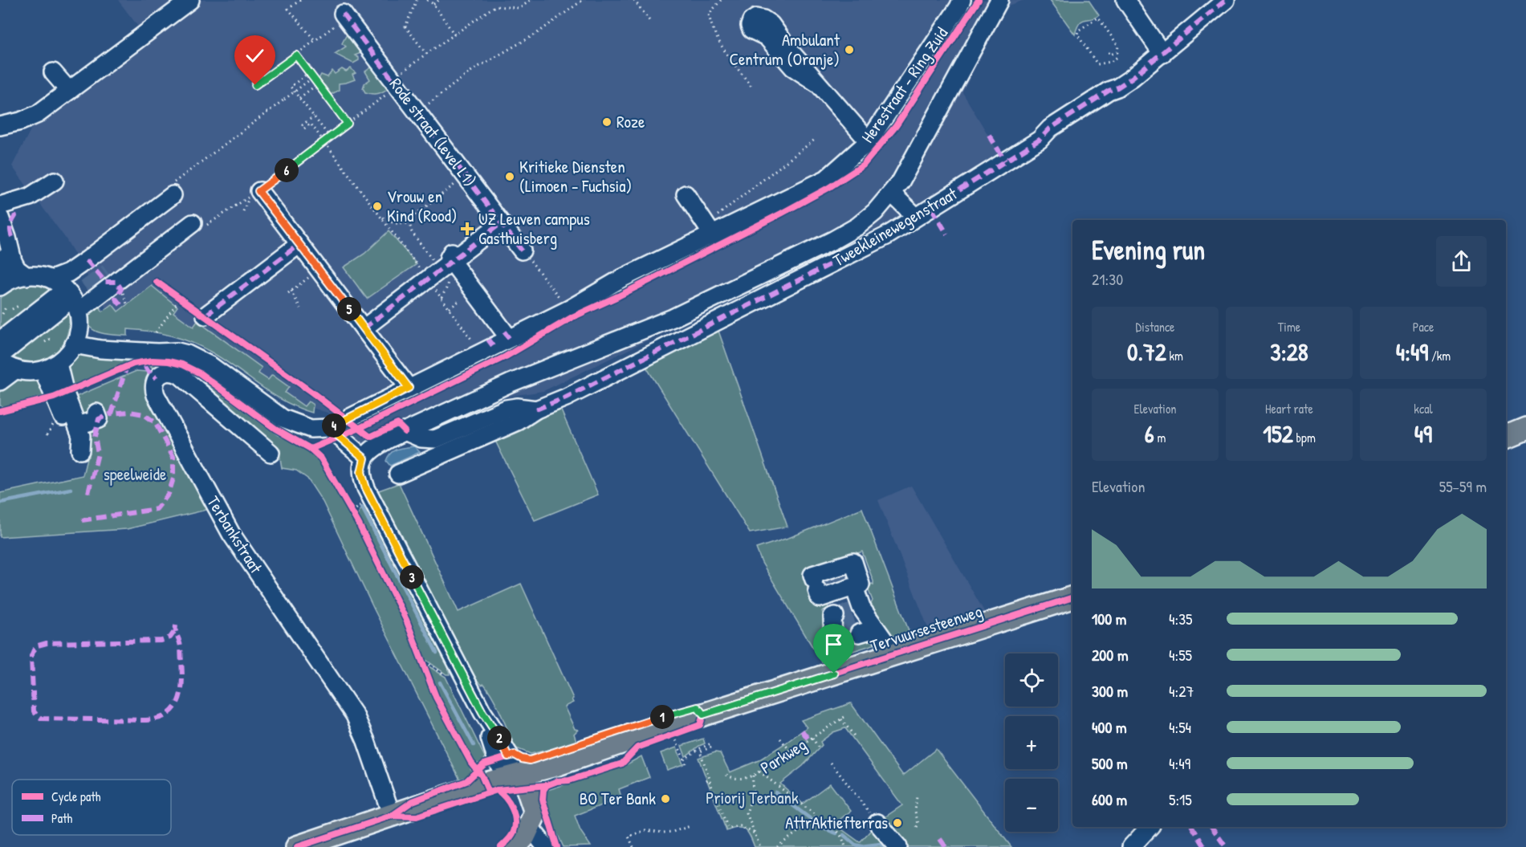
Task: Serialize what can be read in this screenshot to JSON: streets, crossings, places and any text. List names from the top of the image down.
{
  "streets": {
    "main road": ["Tervuursesteenweg"],
    "street": [
      "Herestraat - Ring Zuid",
      "Rode straat (level L1)",
      "Tweekleinewegenstraat",
      "Terbankstraat"
    ],
    "path": ["Parkweg"]
  },
  "crossings": [
    ["Terbankstraat", "Tervuursesteenweg"]
  ],
  "parks": ["speelweide", "Priorij Terbank"],
  "places": {
    "other": [
      "Ambulant Centrum (Oranje)",
      "Roze",
      "Kritieke Diensten (Limoen - Fuchsia)",
      "Vrouw en Kind (Rood)",
      "BO Ter Bank",
      "AttrAktiefterras"
    ],
    "health": ["UZ Leuven campus Gasthuisberg"]
  },
  "legend": ["Cycle path", "Path"],
  "page": {
    "pins": [
      "6",
      "5",
      "4",
      "3",
      "1",
      "2"
    ],
    "heading": ["Evening run", "21:30"],
    "stats": [
      ["Distance", "0.72 km"],
      ["Time", "3:28"],
      ["Pace", "4:49 /km"],
      ["Elevation", "6 m"],
      ["Heart rate", "152 bpm"],
      ["kcal", "49"]
    ],
    "chart": ["Elevation", "55–59 m"],
    "list": [
      {
        "name": "100 m",
        "note": "4:35"
      },
      {
        "name": "200 m",
        "note": "4:55"
      },
      {
        "name": "300 m",
        "note": "4:27"
      },
      {
        "name": "400 m",
        "note": "4:54"
      },
      {
        "name": "500 m",
        "note": "4:49"
      },
      {
        "name": "600 m",
        "note": "5:15"
      }
    ],
    "map_buttons": ["+", "−"]
  }
}
